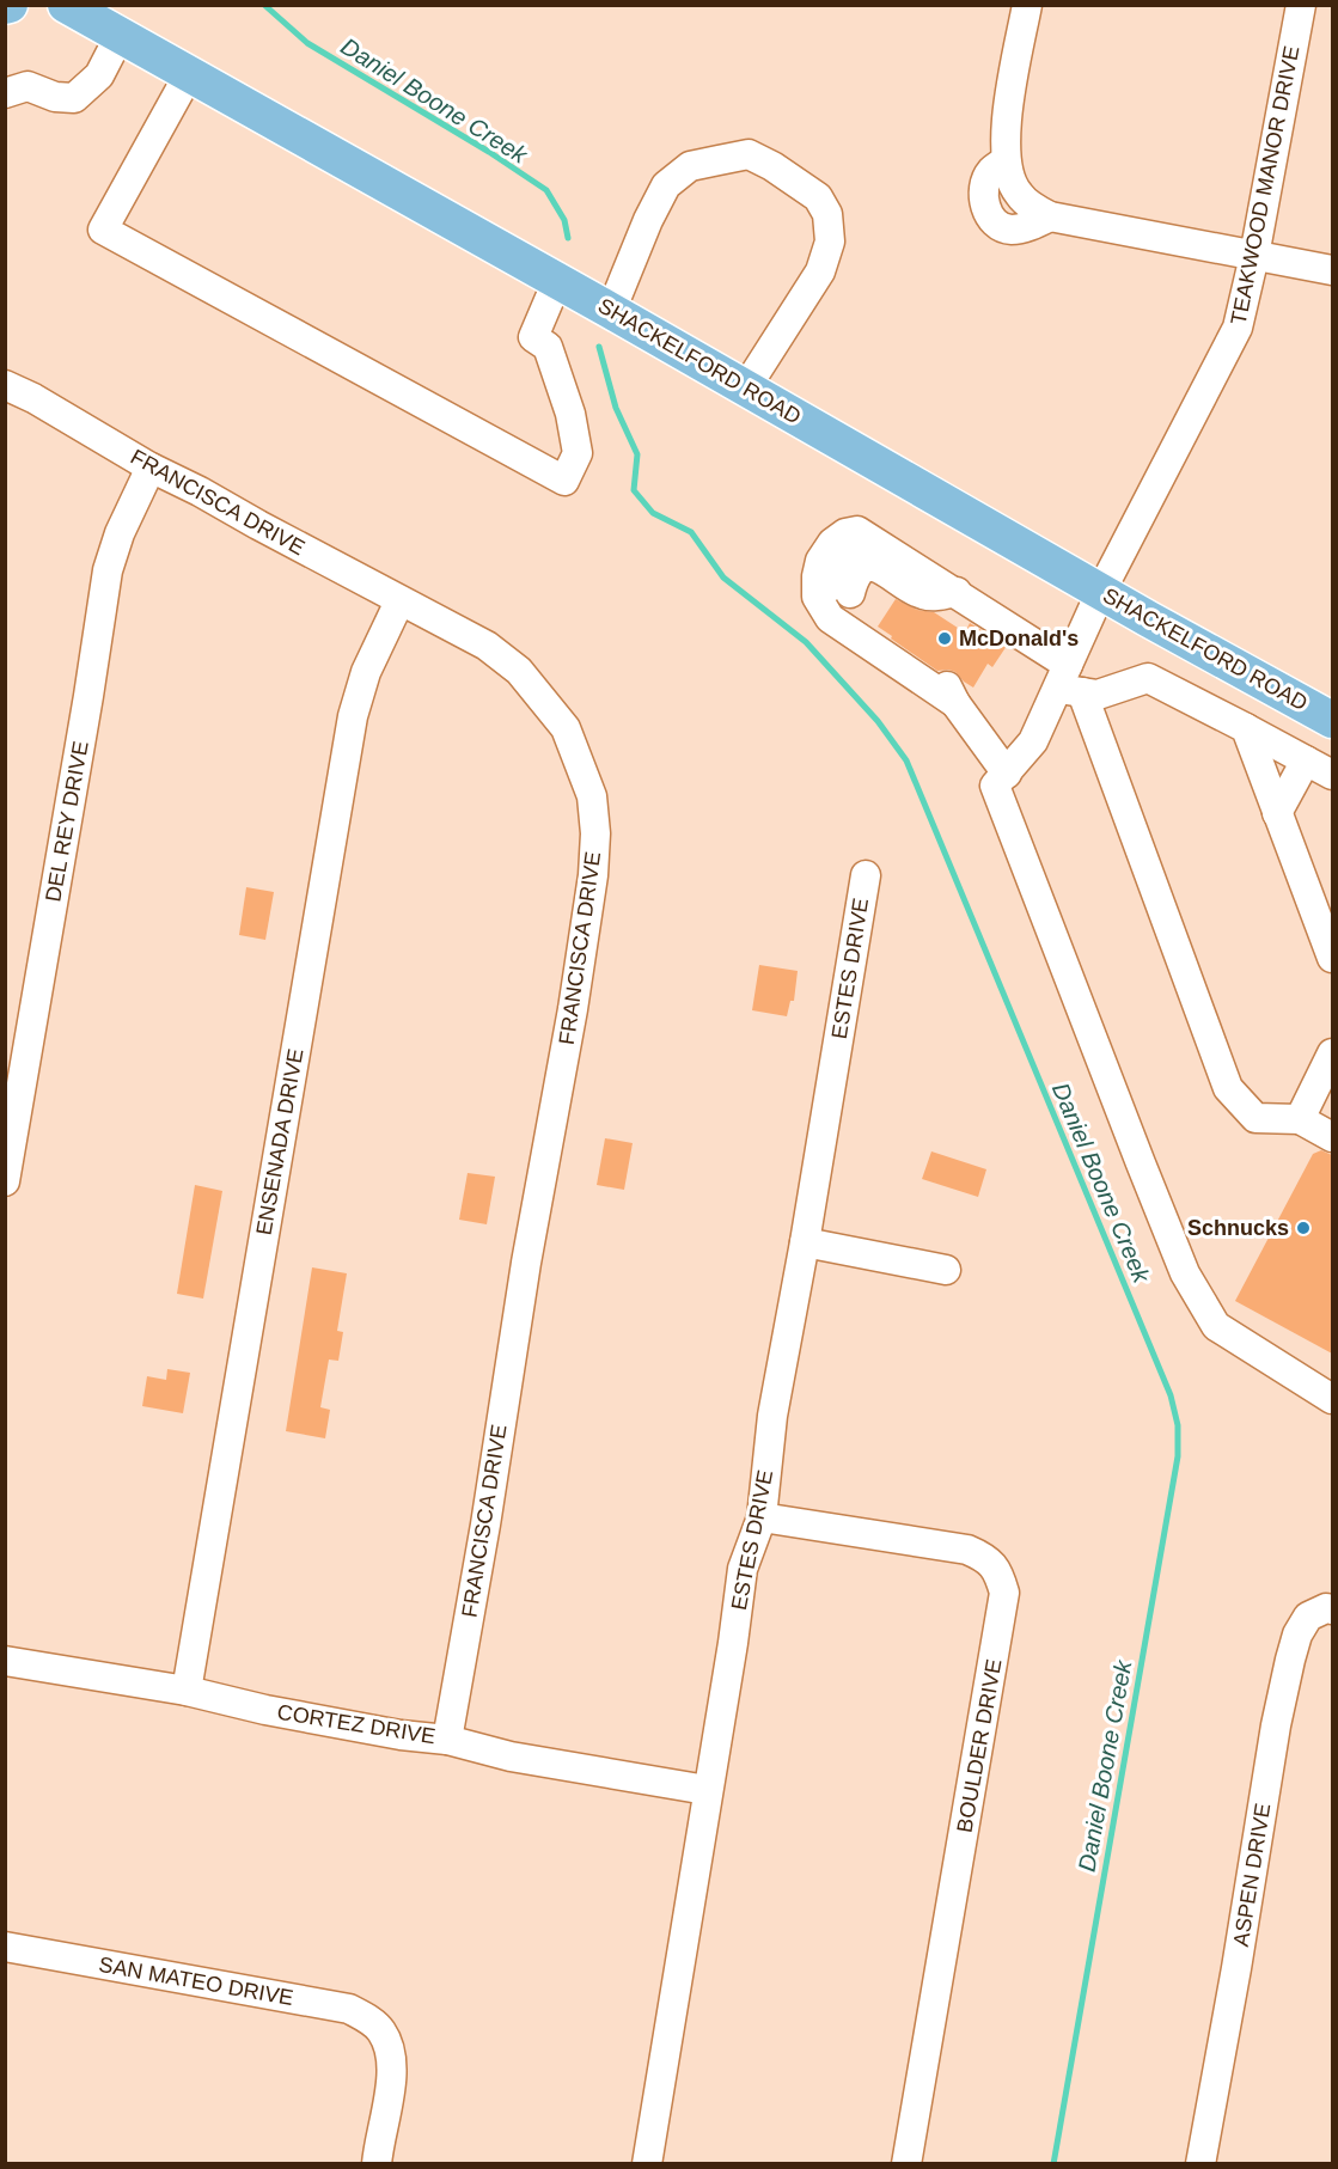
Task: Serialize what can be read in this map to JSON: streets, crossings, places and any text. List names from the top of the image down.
{
  "streets": {
    "main road": ["SHACKELFORD ROAD"],
    "street": [
      "TEAKWOOD MANOR DRIVE",
      "FRANCISCA DRIVE",
      "DEL REY DRIVE",
      "ESTES DRIVE",
      "ENSENADA DRIVE",
      "CORTEZ DRIVE",
      "BOULDER DRIVE",
      "ASPEN DRIVE",
      "SAN MATEO DRIVE"
    ]
  },
  "crossings": [
    ["TEAKWOOD MANOR DRIVE", "SHACKELFORD ROAD"],
    ["FRANCISCA DRIVE", "DEL REY DRIVE"],
    ["FRANCISCA DRIVE", "ENSENADA DRIVE"],
    ["FRANCISCA DRIVE", "CORTEZ DRIVE"],
    ["ESTES DRIVE", "CORTEZ DRIVE"],
    ["ESTES DRIVE", "BOULDER DRIVE"],
    ["ENSENADA DRIVE", "CORTEZ DRIVE"]
  ],
  "water": ["Daniel Boone Creek"],
  "places": ["McDonald's", "Schnucks"]
}
